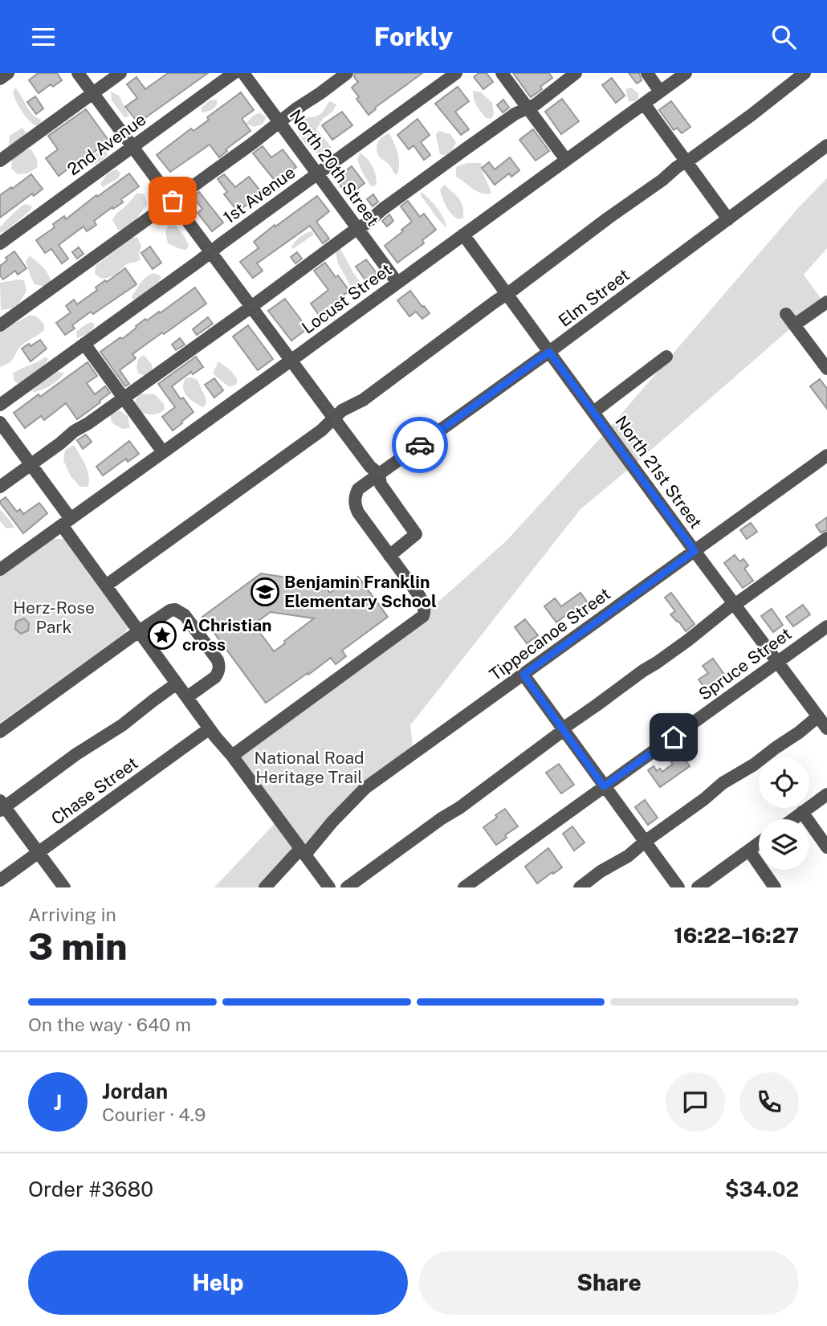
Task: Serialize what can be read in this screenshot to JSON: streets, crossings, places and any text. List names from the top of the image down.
{
  "streets": {
    "street": [
      "2nd Avenue",
      "North 20th Street",
      "1st Avenue",
      "Elm Street",
      "Locust Street",
      "North 21st Street",
      "Tippecanoe Street",
      "Spruce Street",
      "Chase Street"
    ]
  },
  "crossings": [
    ["North 20th Street", "1st Avenue"],
    ["North 20th Street", "Locust Street"],
    ["Elm Street", "North 21st Street"],
    ["Locust Street", "North 21st Street"],
    ["North 21st Street", "Tippecanoe Street"],
    ["North 21st Street", "Spruce Street"]
  ],
  "parks": ["Herz-Rose Park", "National Road Heritage Trail"],
  "places": {
    "school or university": ["Benjamin Franklin Elementary School"],
    "place": ["A Christian cross"]
  },
  "page": {
    "header": "Forkly",
    "heading": ["3 min", "Arriving in", "16:22–16:27"],
    "panel": [
      "Jordan",
      "Courier · 4.9",
      "Order #3680",
      "$34.02"
    ],
    "bar": "On the way · 640 m",
    "round": "J",
    "buttons": ["Help", "Share"]
  }
}
